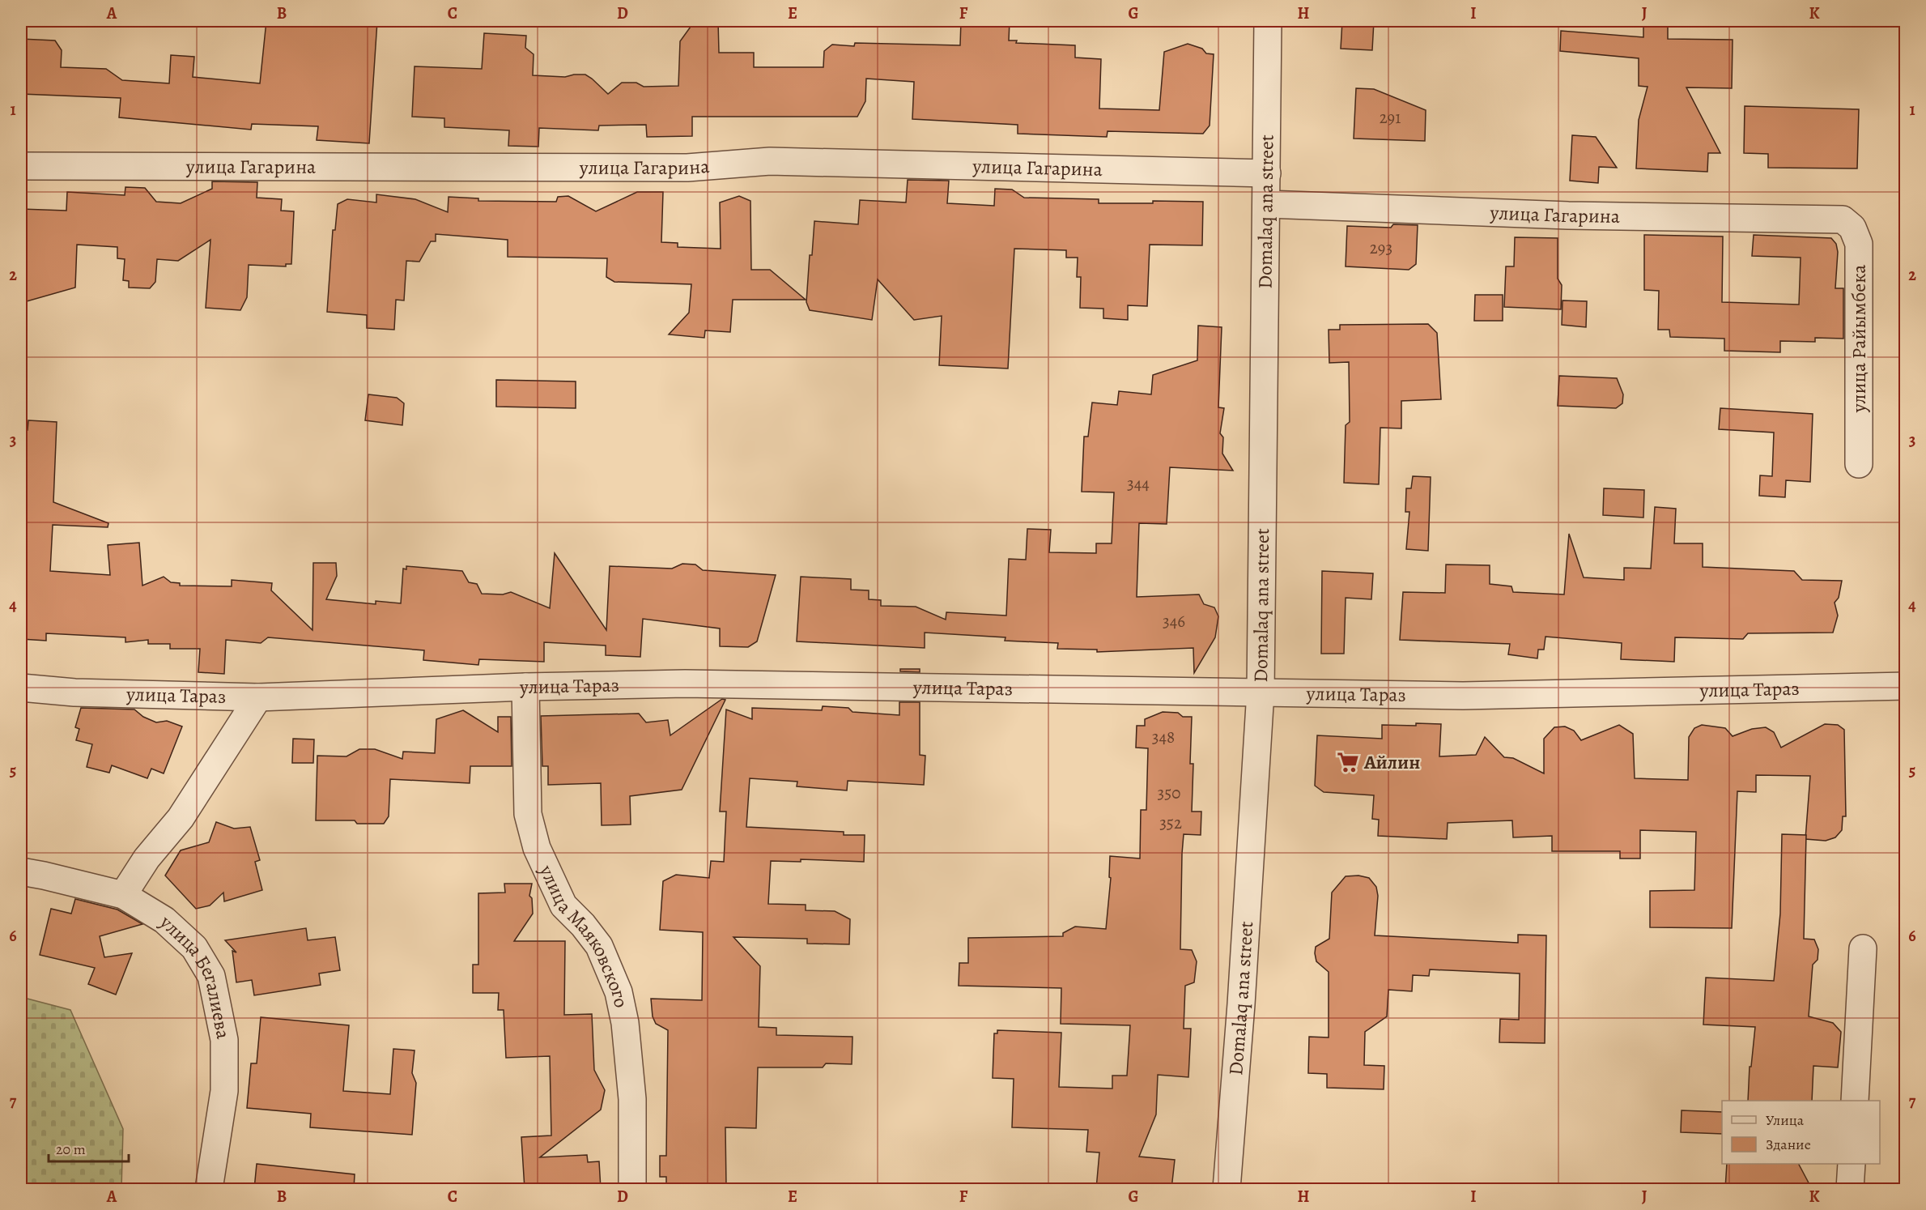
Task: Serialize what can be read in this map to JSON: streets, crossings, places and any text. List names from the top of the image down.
{
  "streets": {
    "street": [
      "улица Гагарина",
      "Domalaq ana street",
      "улица Райымбека",
      "улица Тараз",
      "улица Маяковского",
      "улица Бегалиева"
    ]
  },
  "crossings": [
    ["улица Гагарина", "Domalaq ana street"],
    ["улица Гагарина", "улица Райымбека"],
    ["Domalaq ana street", "улица Тараз"],
    ["улица Тараз", "улица Маяковского"]
  ],
  "places": {
    "supermarket": ["Айлин"]
  },
  "house_numbers": [
    "291",
    "293",
    "344",
    "346",
    "348",
    "350",
    "352"
  ],
  "legend": ["Улица", "Здание"],
  "scale_bar": "20 m",
  "grid": {
    "columns": [
      "A",
      "B",
      "C",
      "D",
      "E",
      "F",
      "G",
      "H",
      "I",
      "J",
      "K"
    ],
    "rows": [
      "1",
      "2",
      "3",
      "4",
      "5",
      "6",
      "7"
    ]
  }
}
